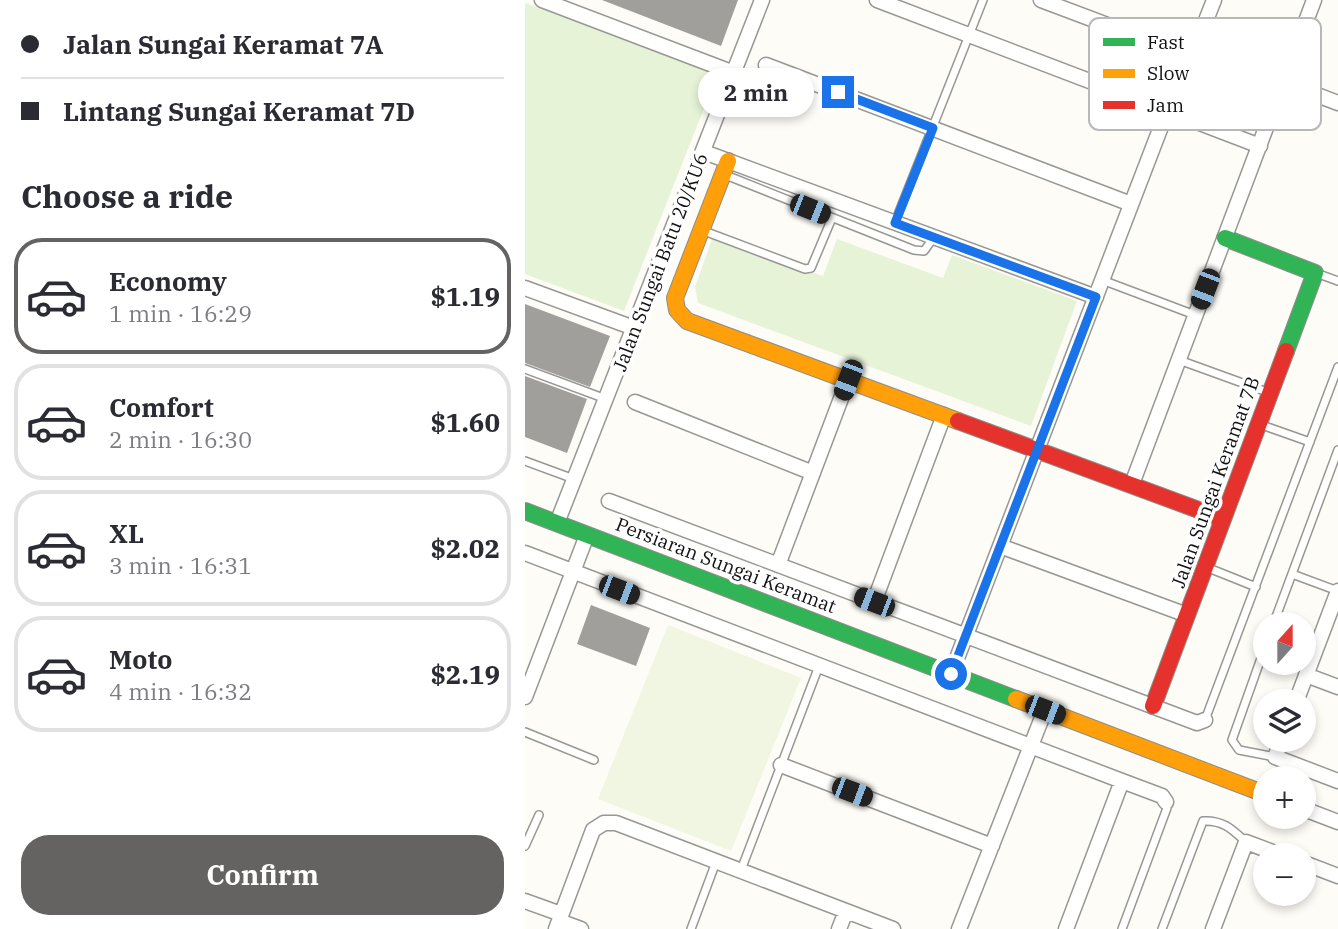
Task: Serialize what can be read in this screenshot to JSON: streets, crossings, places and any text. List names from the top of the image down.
{
  "streets": {
    "street": ["Jalan Sungai Batu 20/KU6", "Jalan Sungai Keramat 7B", "Persiaran Sungai Keramat"]
  },
  "crossings": [
    ["Jalan Sungai Batu 20/KU6", "Persiaran Sungai Keramat"]
  ],
  "legend": ["Fast", "Slow", "Jam"],
  "north": "top",
  "page": {
    "banner": ["Jalan Sungai Keramat 7A", "Lintang Sungai Keramat 7D"],
    "bubble": "2 min",
    "heading": "Choose a ride",
    "list": [
      {
        "name": "Economy",
        "note": "1 min · 16:29",
        "value": "$1.19"
      },
      {
        "name": "Comfort",
        "note": "2 min · 16:30",
        "value": "$1.60"
      },
      {
        "name": "XL",
        "note": "3 min · 16:31",
        "value": "$2.02"
      },
      {
        "name": "Moto",
        "note": "4 min · 16:32",
        "value": "$2.19"
      }
    ],
    "map_buttons": ["+", "−"],
    "buttons": "Confirm"
  }
}
